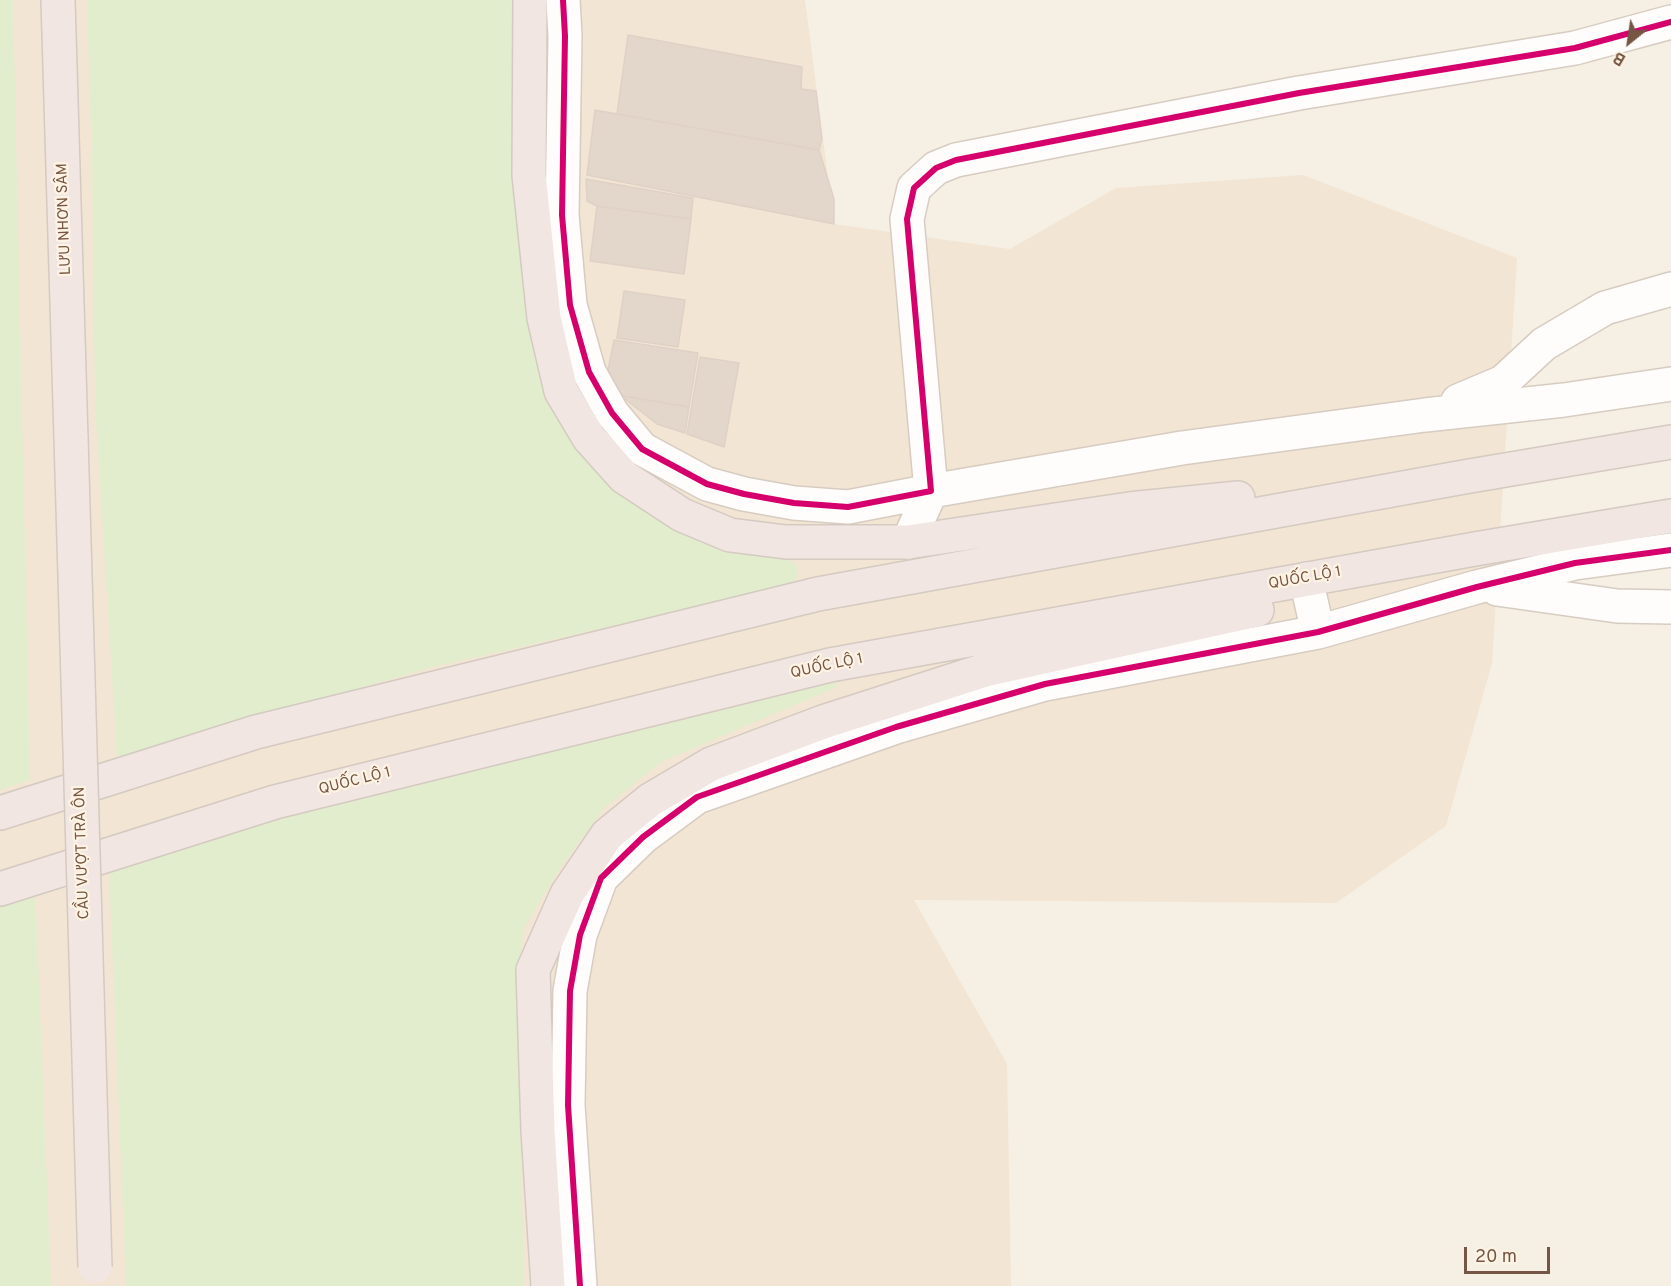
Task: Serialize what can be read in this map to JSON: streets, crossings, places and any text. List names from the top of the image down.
{
  "streets": {
    "highway": ["LƯU NHƠN SÂM", "QUỐC LỘ 1", "CẦU VƯỢT TRÀ ÔN"]
  },
  "crossings": [
    ["LƯU NHƠN SÂM", "CẦU VƯỢT TRÀ ÔN"]
  ],
  "scale_bar": "20 m",
  "north": "bottom left"
}
